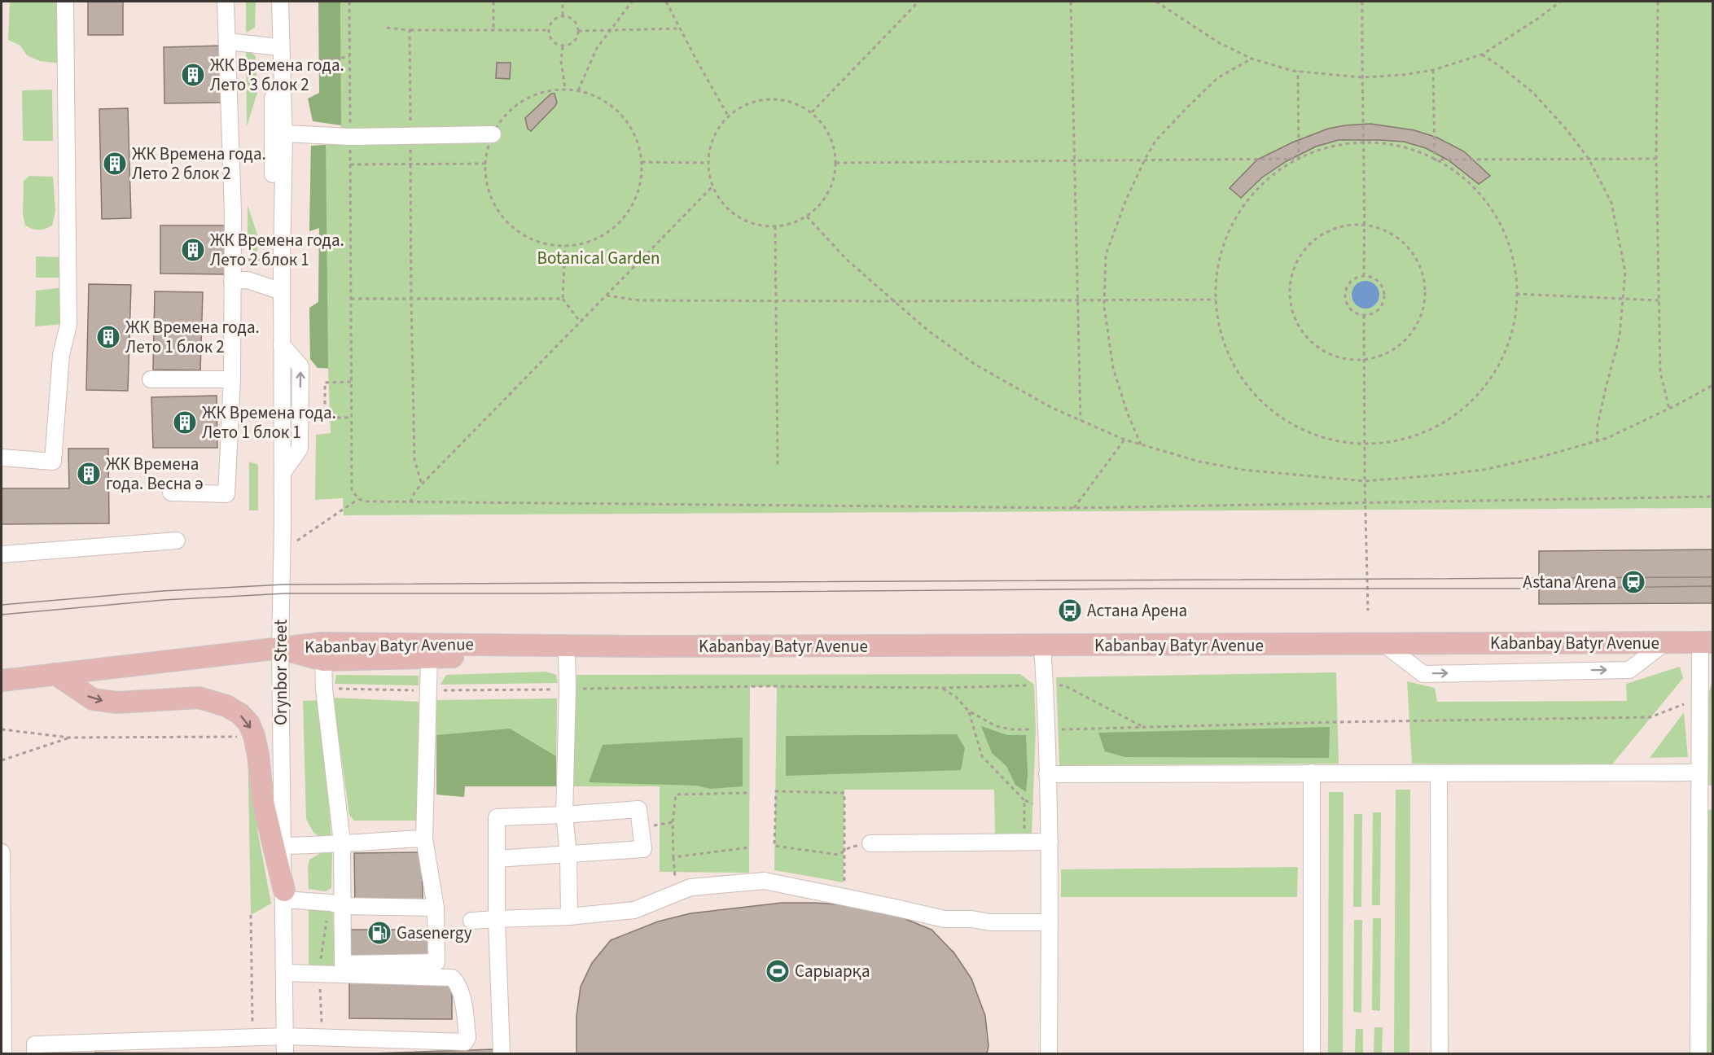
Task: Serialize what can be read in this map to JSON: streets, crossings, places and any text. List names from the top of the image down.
{
  "streets": {
    "main road": ["Kabanbay Batyr Avenue"],
    "street": ["Orynbor Street"]
  },
  "crossings": [
    ["Kabanbay Batyr Avenue", "Orynbor Street"]
  ],
  "parks": ["Botanical Garden"],
  "places": {
    "building": [
      "ЖК Времена года. Лето 3 блок 2",
      "ЖК Времена года. Лето 2 блок 2",
      "ЖК Времена года. Лето 2 блок 1",
      "ЖК Времена года. Лето 1 блок 2",
      "ЖК Времена года. Лето 1 блок 1",
      "ЖК Времена года. Весна ә"
    ],
    "station": ["Astana Arena"],
    "bus stop": ["Астана Арена"],
    "fuel station": ["Gasenergy"],
    "sports": ["Сарыарқа"]
  }
}
